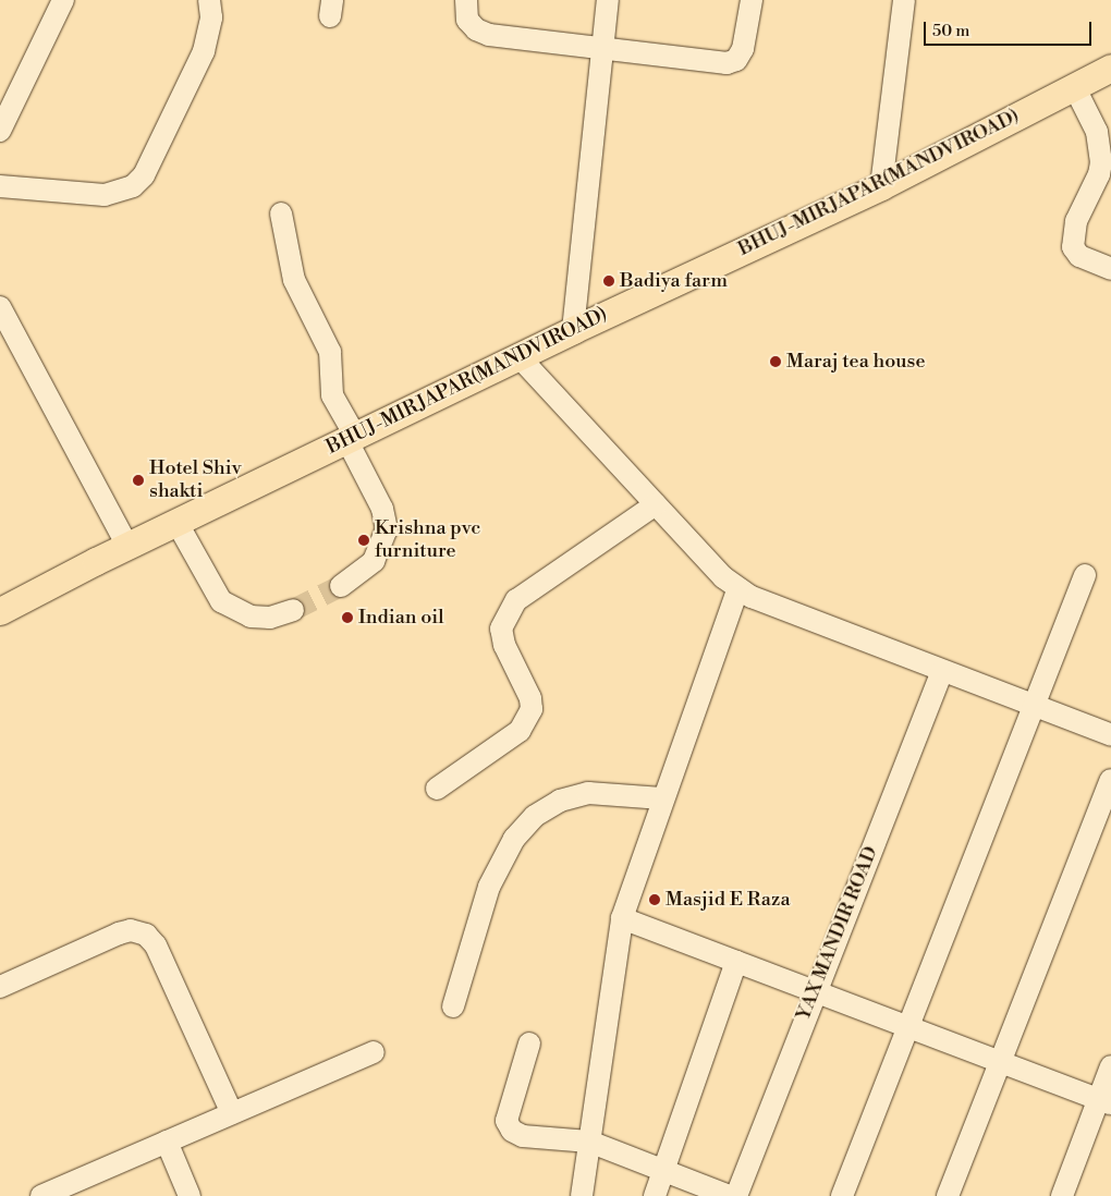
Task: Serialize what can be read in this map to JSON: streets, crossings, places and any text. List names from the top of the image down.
{
  "streets": {
    "main road": ["BHUJ-MIRJAPAR(MANDVIROAD)"],
    "street": ["YAX MANDIR ROAD"]
  },
  "places": [
    "Badiya farm",
    "Maraj tea house",
    "Hotel Shiv shakti",
    "Krishna pvc furniture",
    "Indian oil",
    "Masjid E Raza"
  ],
  "scale_bar": "50 m"
}
